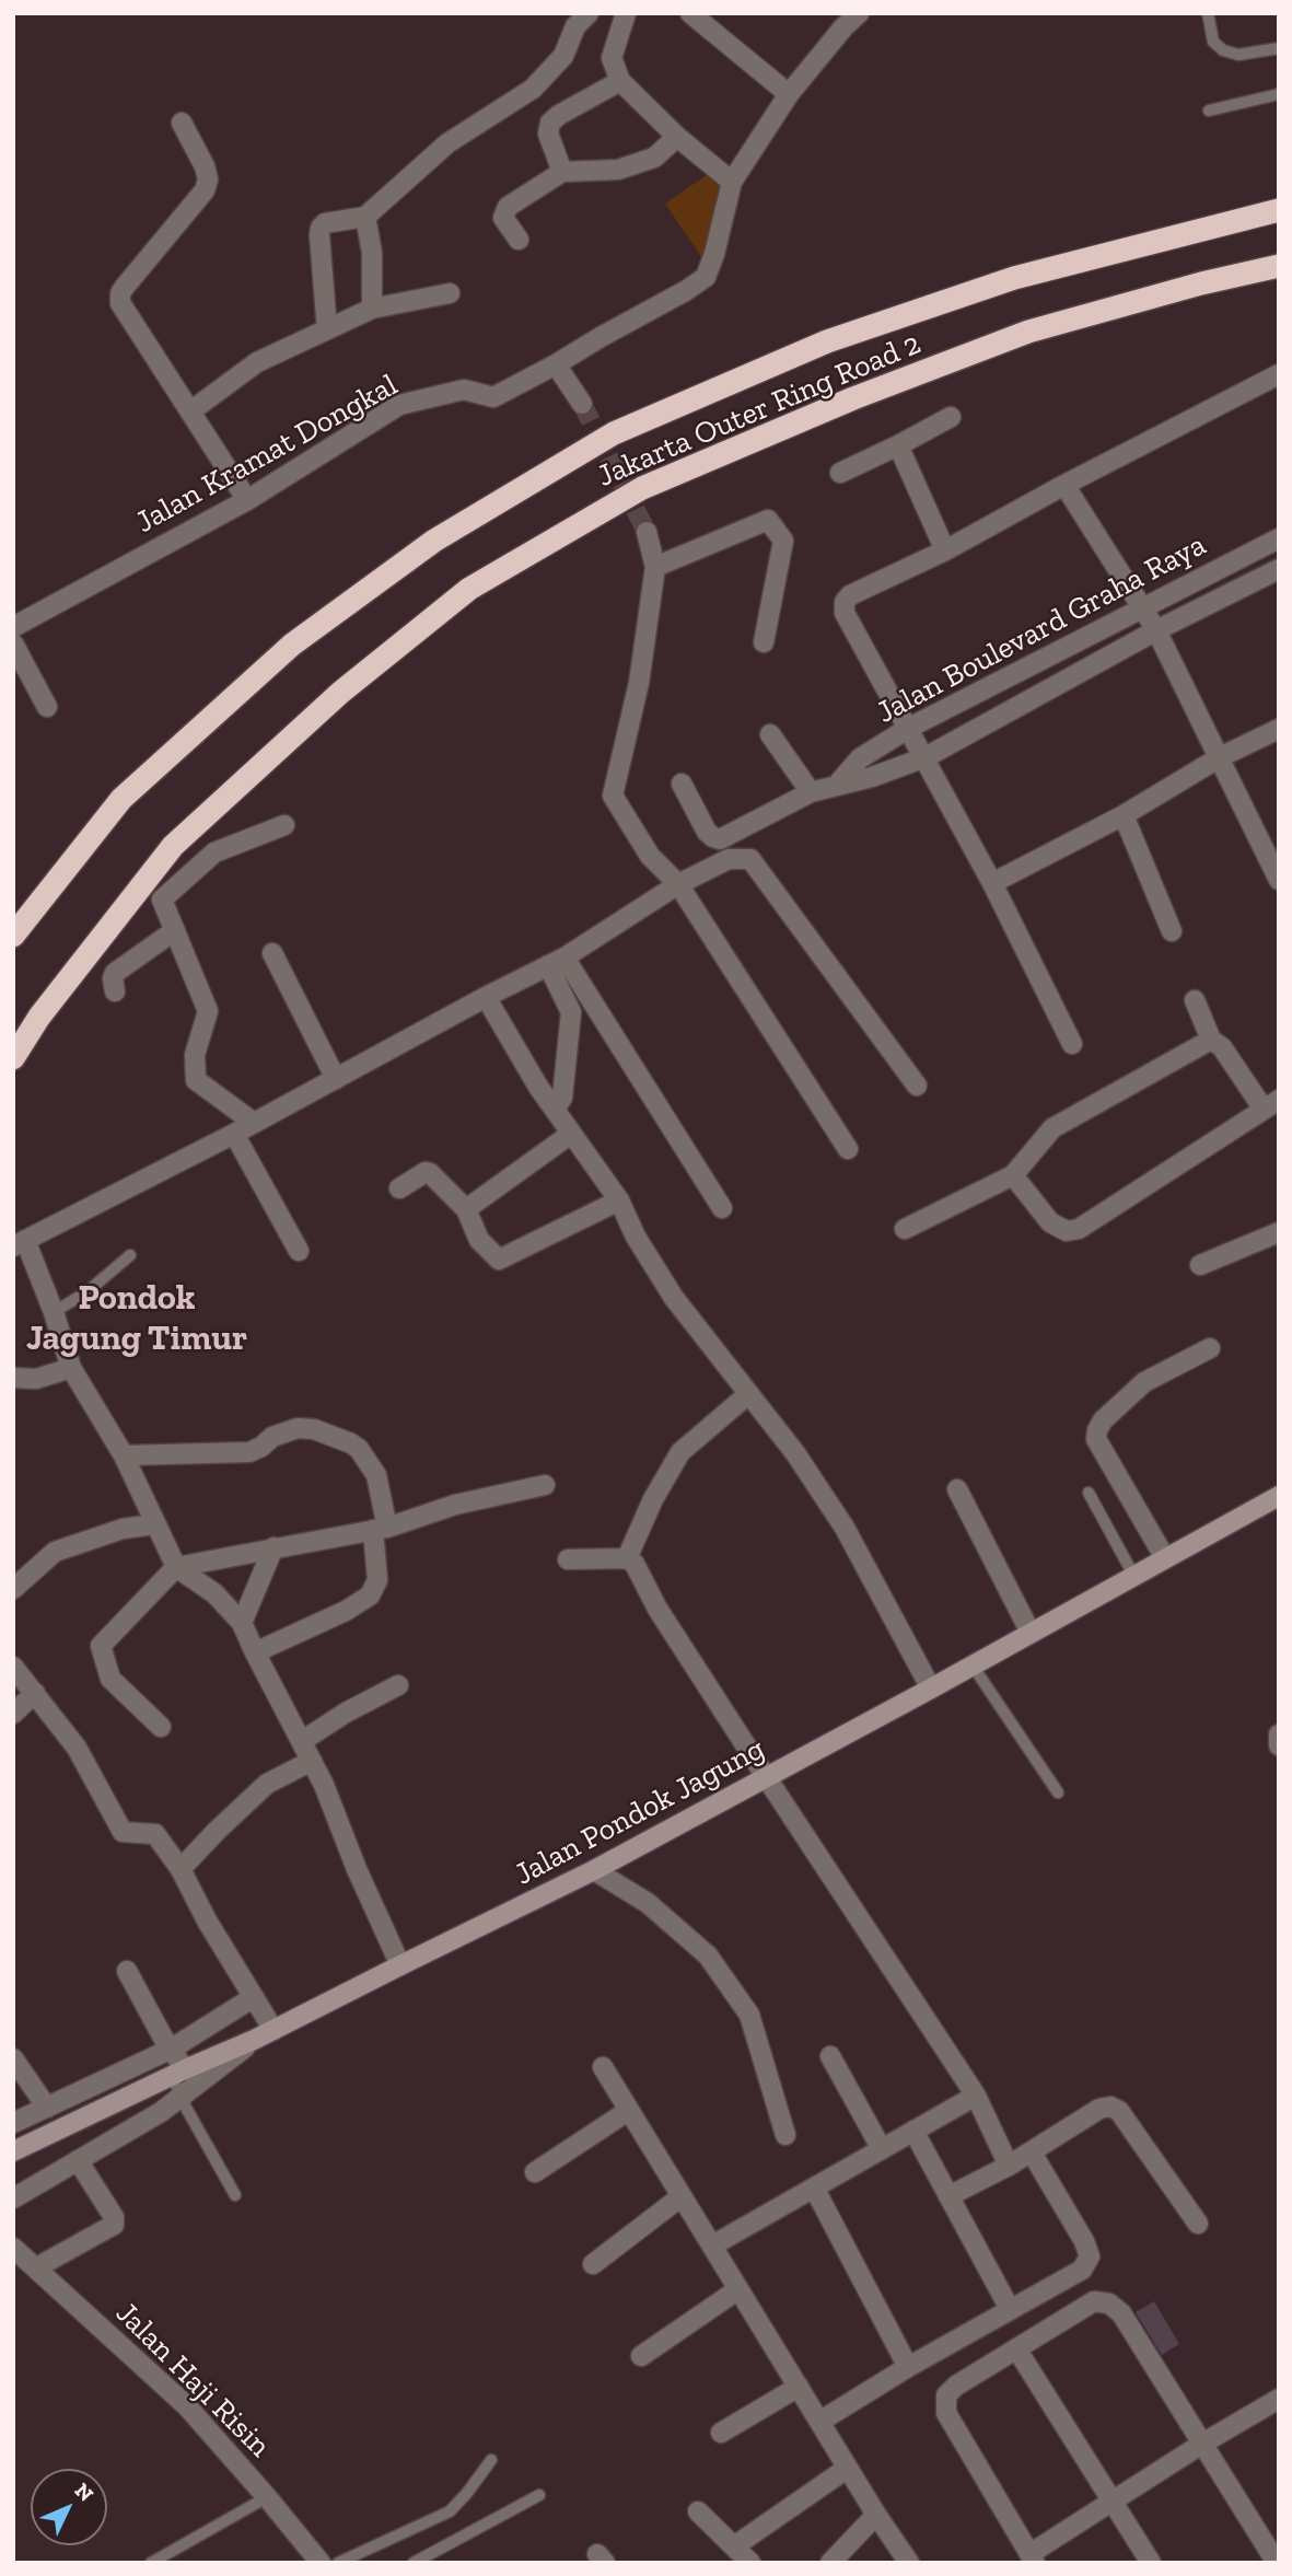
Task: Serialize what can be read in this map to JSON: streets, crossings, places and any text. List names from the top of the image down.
{
  "streets": {
    "highway": ["Jakarta Outer Ring Road 2"],
    "street": [
      "Jalan Kramat Dongkal",
      "Jalan Boulevard Graha Raya",
      "Jalan Pondok Jagung",
      "Jalan Haji Risin"
    ]
  },
  "districts": ["Pondok Jagung Timur"],
  "north": "top right"
}
